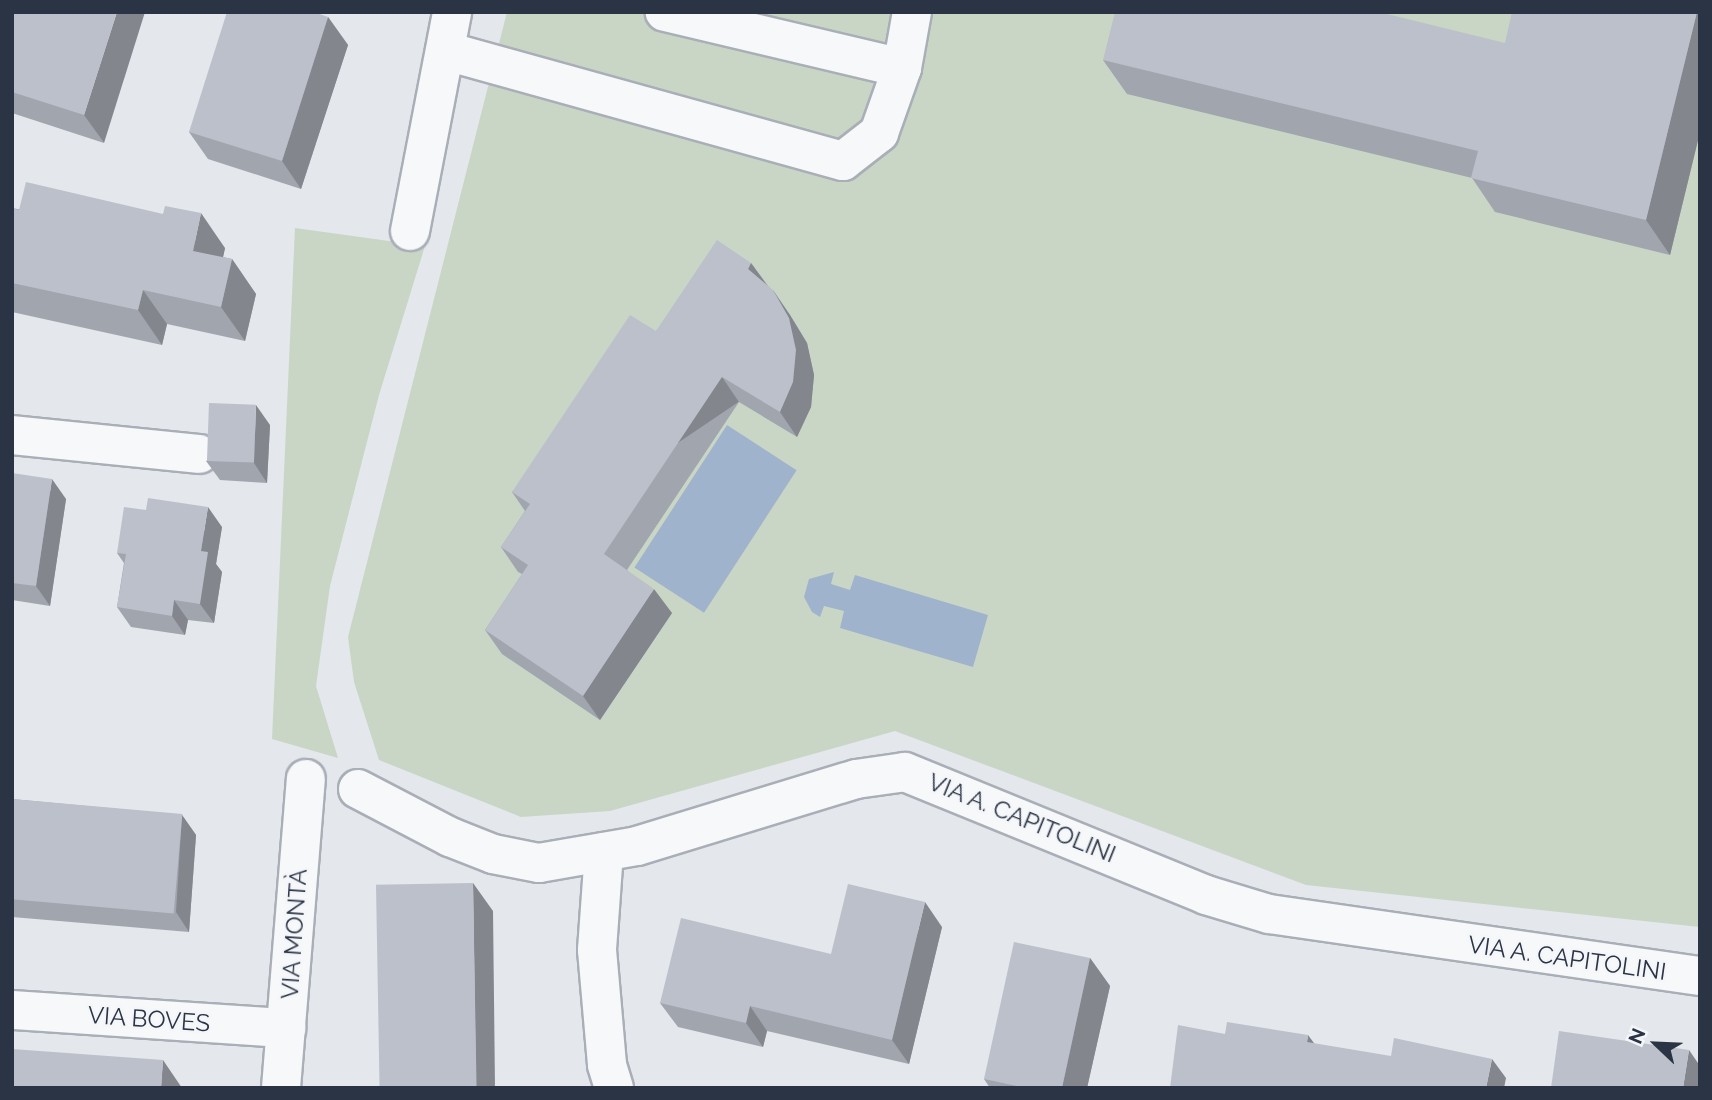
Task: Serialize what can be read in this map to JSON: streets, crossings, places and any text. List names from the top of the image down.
{
  "streets": {
    "street": ["VIA A. CAPITOLINI", "VIA MONTÀ", "VIA BOVES"]
  },
  "crossings": [
    ["VIA MONTÀ", "VIA BOVES"]
  ],
  "north": "top left"
}
